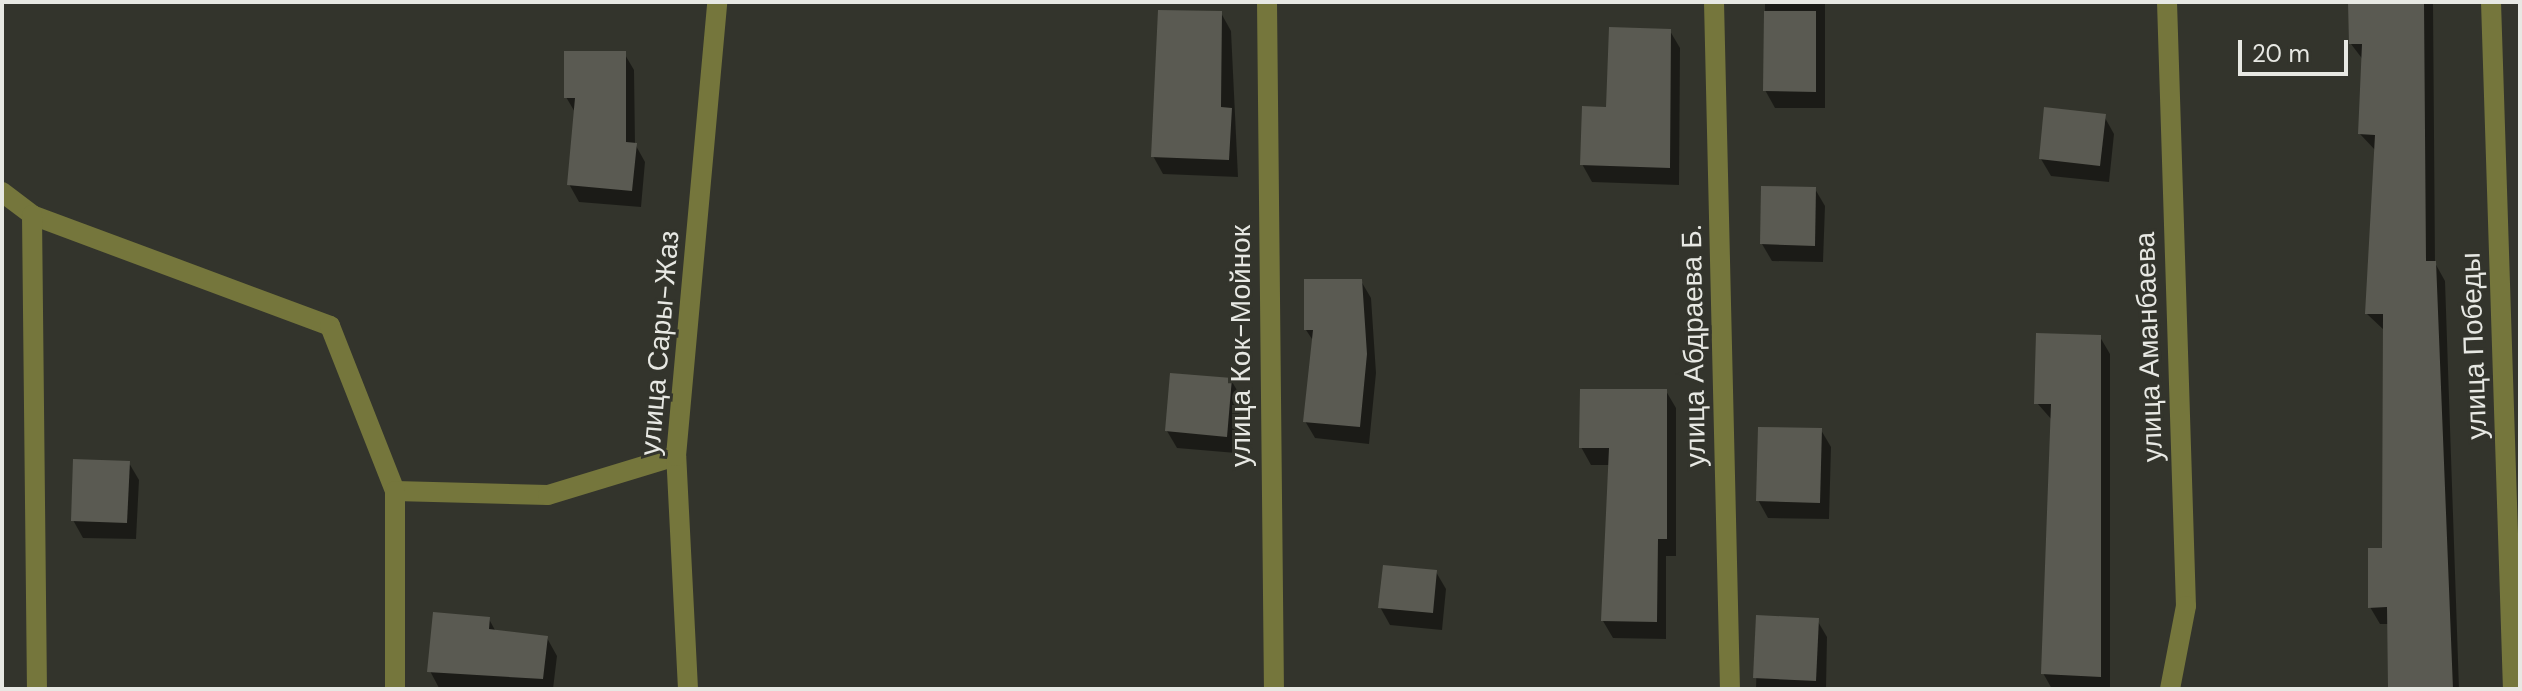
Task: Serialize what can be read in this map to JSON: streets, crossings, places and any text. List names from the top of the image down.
{
  "streets": {
    "street": [
      "улица Сары-Жаз",
      "улица Кок-Мойнок",
      "улица Абдраева Б.",
      "улица Победы",
      "улица Аманбаева"
    ]
  },
  "scale_bar": "20 m"
}
